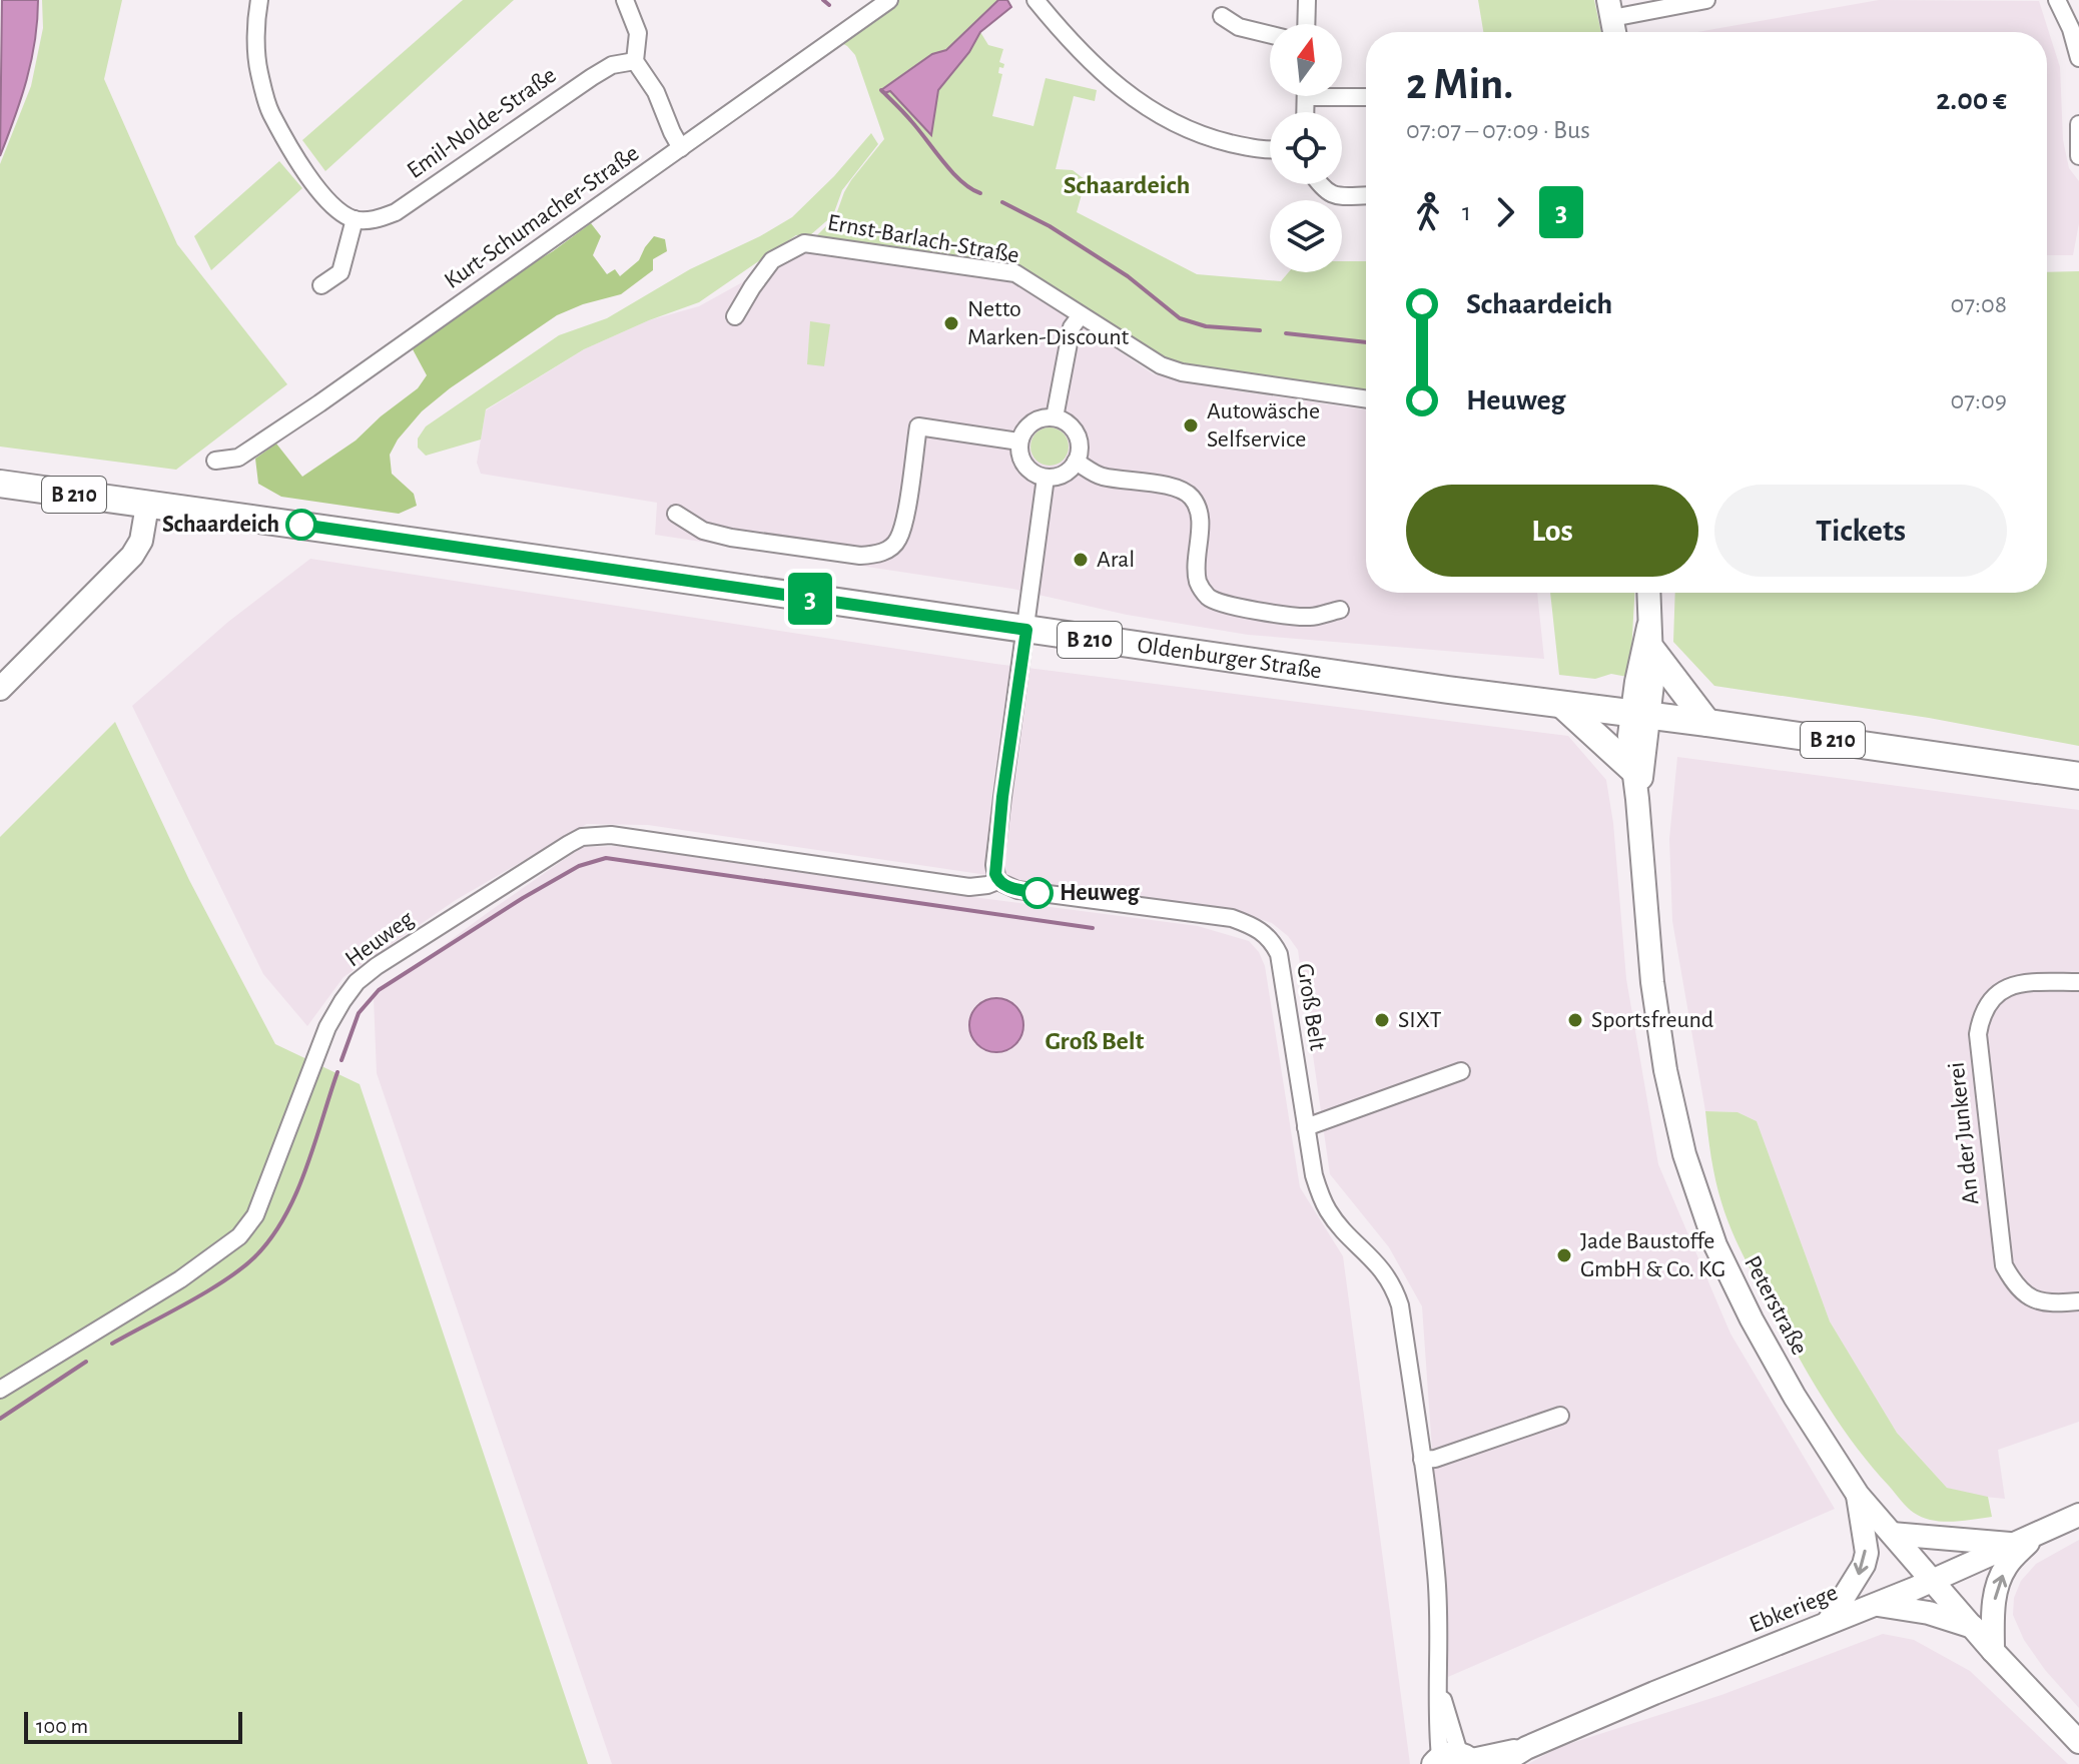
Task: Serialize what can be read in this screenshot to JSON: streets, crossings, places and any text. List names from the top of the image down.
{
  "streets": {
    "main road": [
      "B 210",
      "Oldenburger Straße",
      "Peterstraße",
      "Ebkeriege"
    ],
    "street": [
      "Emil-Nolde-Straße",
      "Kurt-Schumacher-Straße",
      "Ernst-Barlach-Straße",
      "Heuweg",
      "Groß Belt",
      "An der Junkerei"
    ]
  },
  "crossings": [
    ["Oldenburger Straße", "Peterstraße"],
    ["Heuweg", "Groß Belt"],
    ["Groß Belt", "Ebkeriege"],
    ["Peterstraße", "Ebkeriege"]
  ],
  "districts": ["Schaardeich", "Groß Belt"],
  "places": [
    "Netto Marken-Discount",
    "Autowäsche Selfservice",
    "Schaardeich",
    "Aral",
    "Heuweg",
    "SIXT",
    "Sportsfreund",
    "Jade Baustoffe GmbH & Co. KG"
  ],
  "lines": ["bus line 3"],
  "scale_bar": "100 m",
  "north": "top",
  "page": {
    "on_map": "3",
    "heading": ["2 Min.", "07:07 – 07:09 · Bus", "2.00 €"],
    "legs": ["1", "3"],
    "list": [
      {
        "name": "Schaardeich",
        "value": "07:08"
      },
      {
        "name": "Heuweg",
        "value": "07:09"
      }
    ],
    "buttons": ["Los", "Tickets"],
    "scale": "100 m"
  }
}
